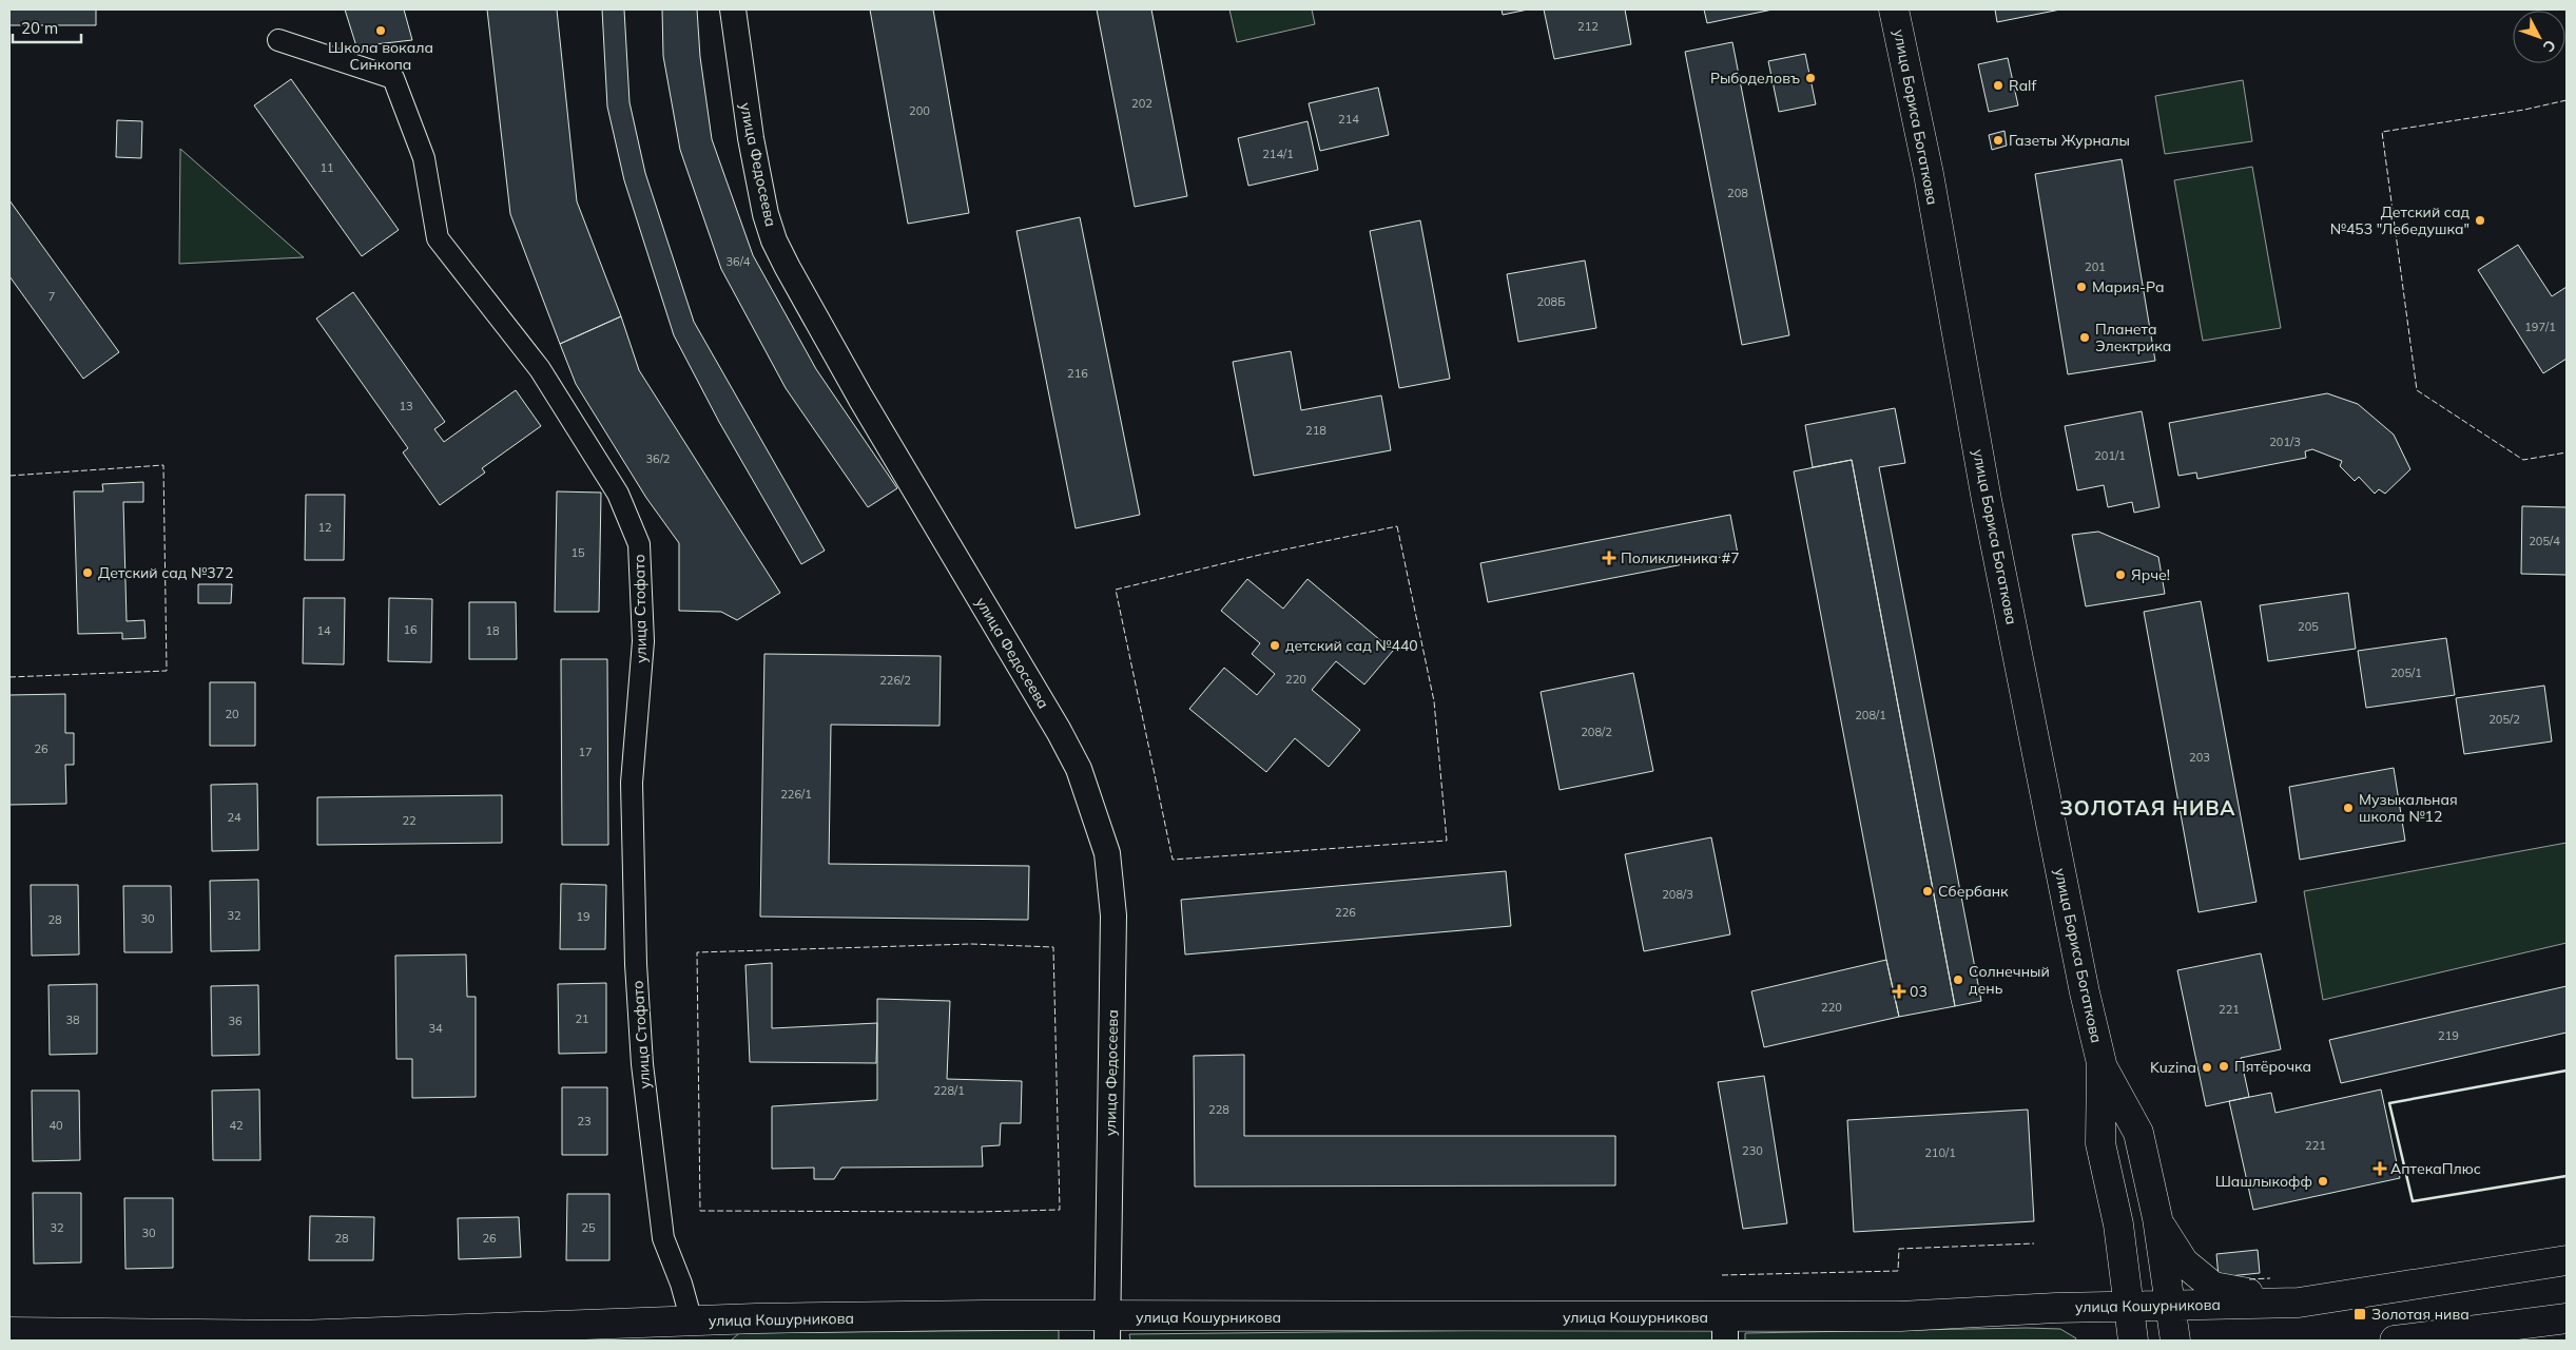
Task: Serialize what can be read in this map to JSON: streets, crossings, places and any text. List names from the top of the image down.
{
  "streets": {
    "main road": ["улица Бориса Богаткова", "улица Кошурникова"],
    "street": ["улица Федосеева", "улица Стофато"]
  },
  "crossings": [
    ["улица Бориса Богаткова", "улица Кошурникова"],
    ["улица Федосеева", "улица Кошурникова"],
    ["улица Стофато", "улица Кошурникова"]
  ],
  "districts": ["ЗОЛОТАЯ НИВА"],
  "places": {
    "other": [
      "Школа вокала Синкопа",
      "Рыбоделовъ",
      "Ralf",
      "Газеты Журналы",
      "Детский сад №453 \"Лебедушка\"",
      "Мария-Ра",
      "Планета Электрика",
      "Детский сад №372",
      "Ярче!",
      "детский сад №440",
      "Музыкальная школа №12",
      "Сбербанк",
      "Солнечный день",
      "Пятёрочка",
      "Kuzina",
      "Шашлыкофф"
    ],
    "health": ["Поликлиника #7", "03", "АптекаПлюс"],
    "transit": ["Золотая нива"]
  },
  "house_numbers": [
    "212",
    "202",
    "200",
    "214",
    "214/1",
    "11",
    "208",
    "36/4",
    "201",
    "7",
    "208Б",
    "197/1",
    "216",
    "13",
    "218",
    "201/3",
    "201/1",
    "36/2",
    "12",
    "205/4",
    "15",
    "205",
    "16",
    "14",
    "18",
    "205/1",
    "220",
    "226/2",
    "20",
    "208/1",
    "205/2",
    "208/2",
    "26",
    "17",
    "203",
    "226/1",
    "24",
    "22",
    "208/3",
    "226",
    "32",
    "19",
    "30",
    "28",
    "220",
    "221",
    "21",
    "38",
    "36",
    "34",
    "219",
    "228/1",
    "228",
    "23",
    "40",
    "42",
    "221",
    "230",
    "210/1",
    "32",
    "25",
    "30",
    "28",
    "26"
  ],
  "scale_bar": "20 m",
  "north": "bottom right"
}
